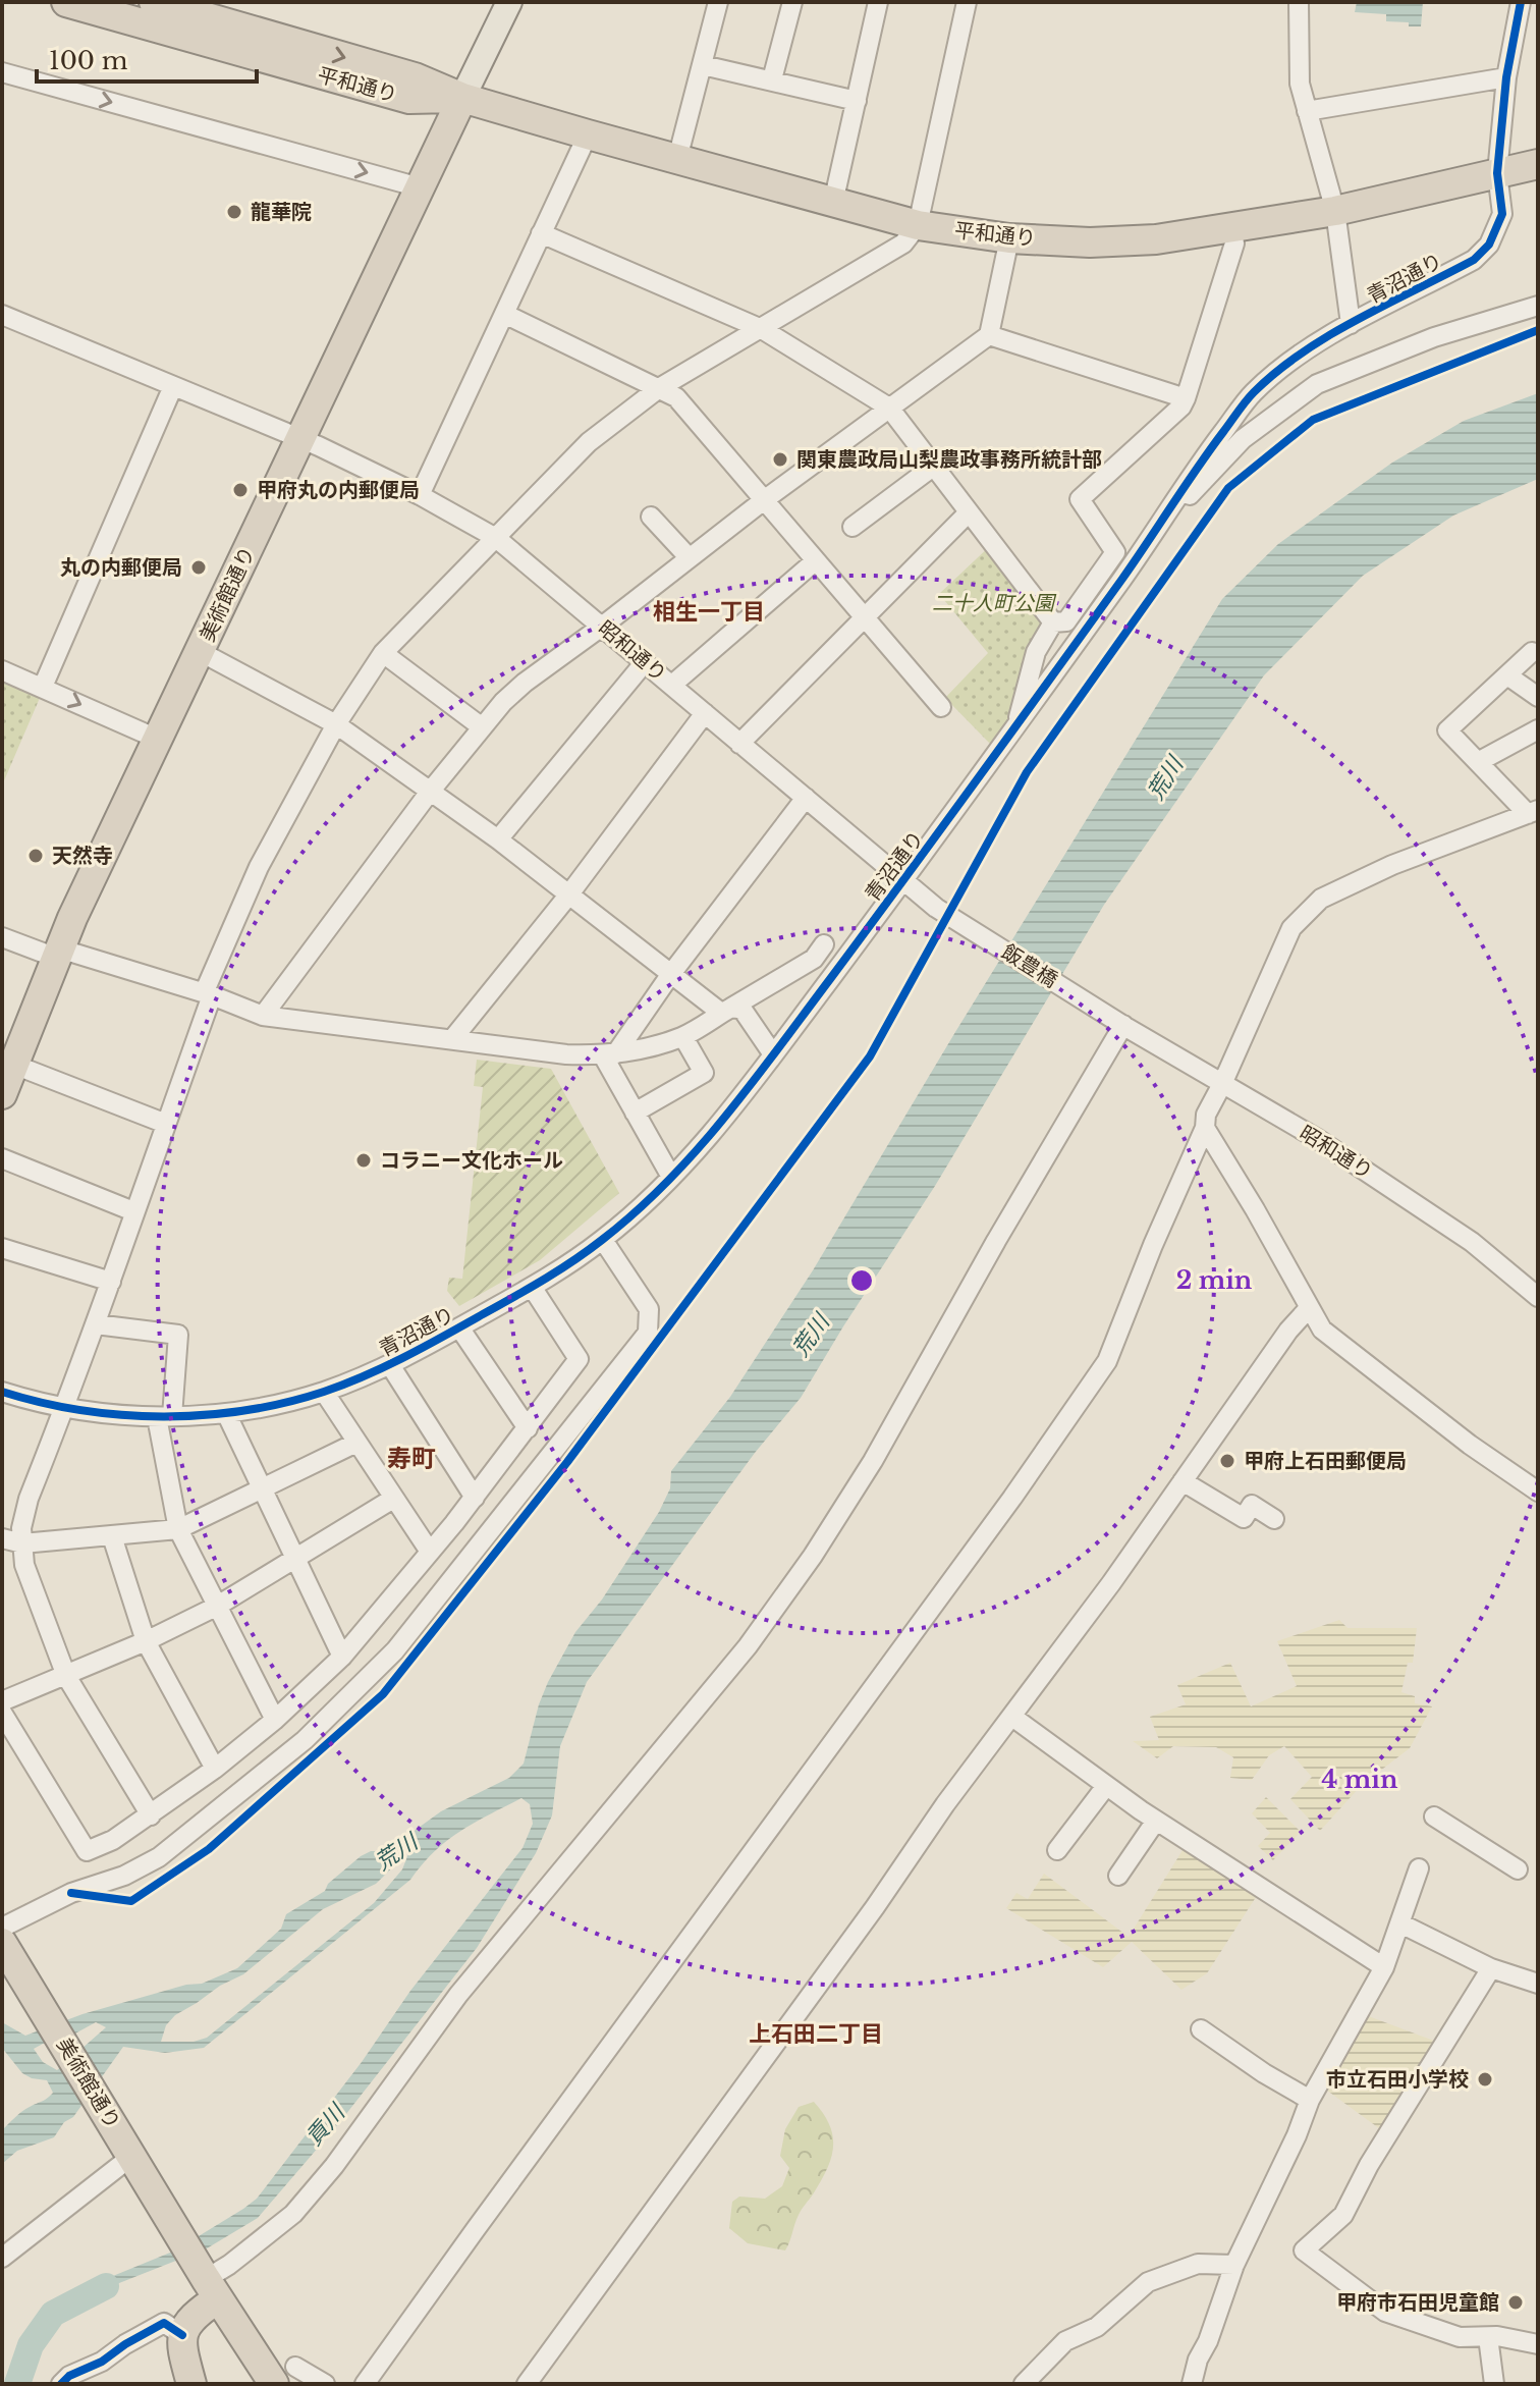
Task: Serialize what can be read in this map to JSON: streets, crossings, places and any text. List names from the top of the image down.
{
  "streets": {
    "highway": ["平和通り", "美術館通り"],
    "street": ["青沼通り", "昭和通り", "飯豊橋"]
  },
  "crossings": [
    ["平和通り", "青沼通り"],
    ["平和通り", "美術館通り"],
    ["青沼通り", "昭和通り"],
    ["美術館通り", "昭和通り"],
    ["昭和通り", "飯豊橋"]
  ],
  "districts": ["相生一丁目", "寿町", "上石田二丁目"],
  "water": ["荒川", "貢川"],
  "parks": ["二十人町公園"],
  "places": [
    "龍華院",
    "関東農政局山梨農政事務所統計部",
    "甲府丸の内郵便局",
    "丸の内郵便局",
    "天然寺",
    "コラニー文化ホール",
    "甲府上石田郵便局",
    "市立石田小学校",
    "甲府市石田児童館"
  ],
  "scale_bar": "100 m",
  "rings": ["2 min", "4 min"]
}
